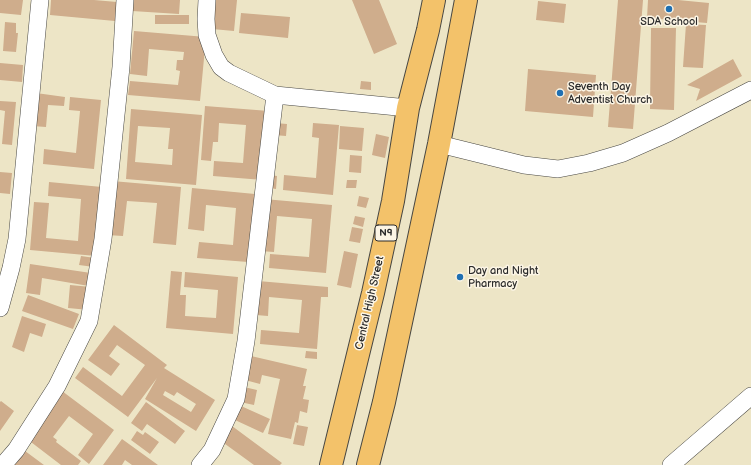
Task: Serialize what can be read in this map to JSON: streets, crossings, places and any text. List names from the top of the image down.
{
  "streets": {
    "highway": ["N9", "Central High Street"]
  },
  "places": ["SDA School", "Seventh Day Adventist Church", "Day and Night Pharmacy"]
}
